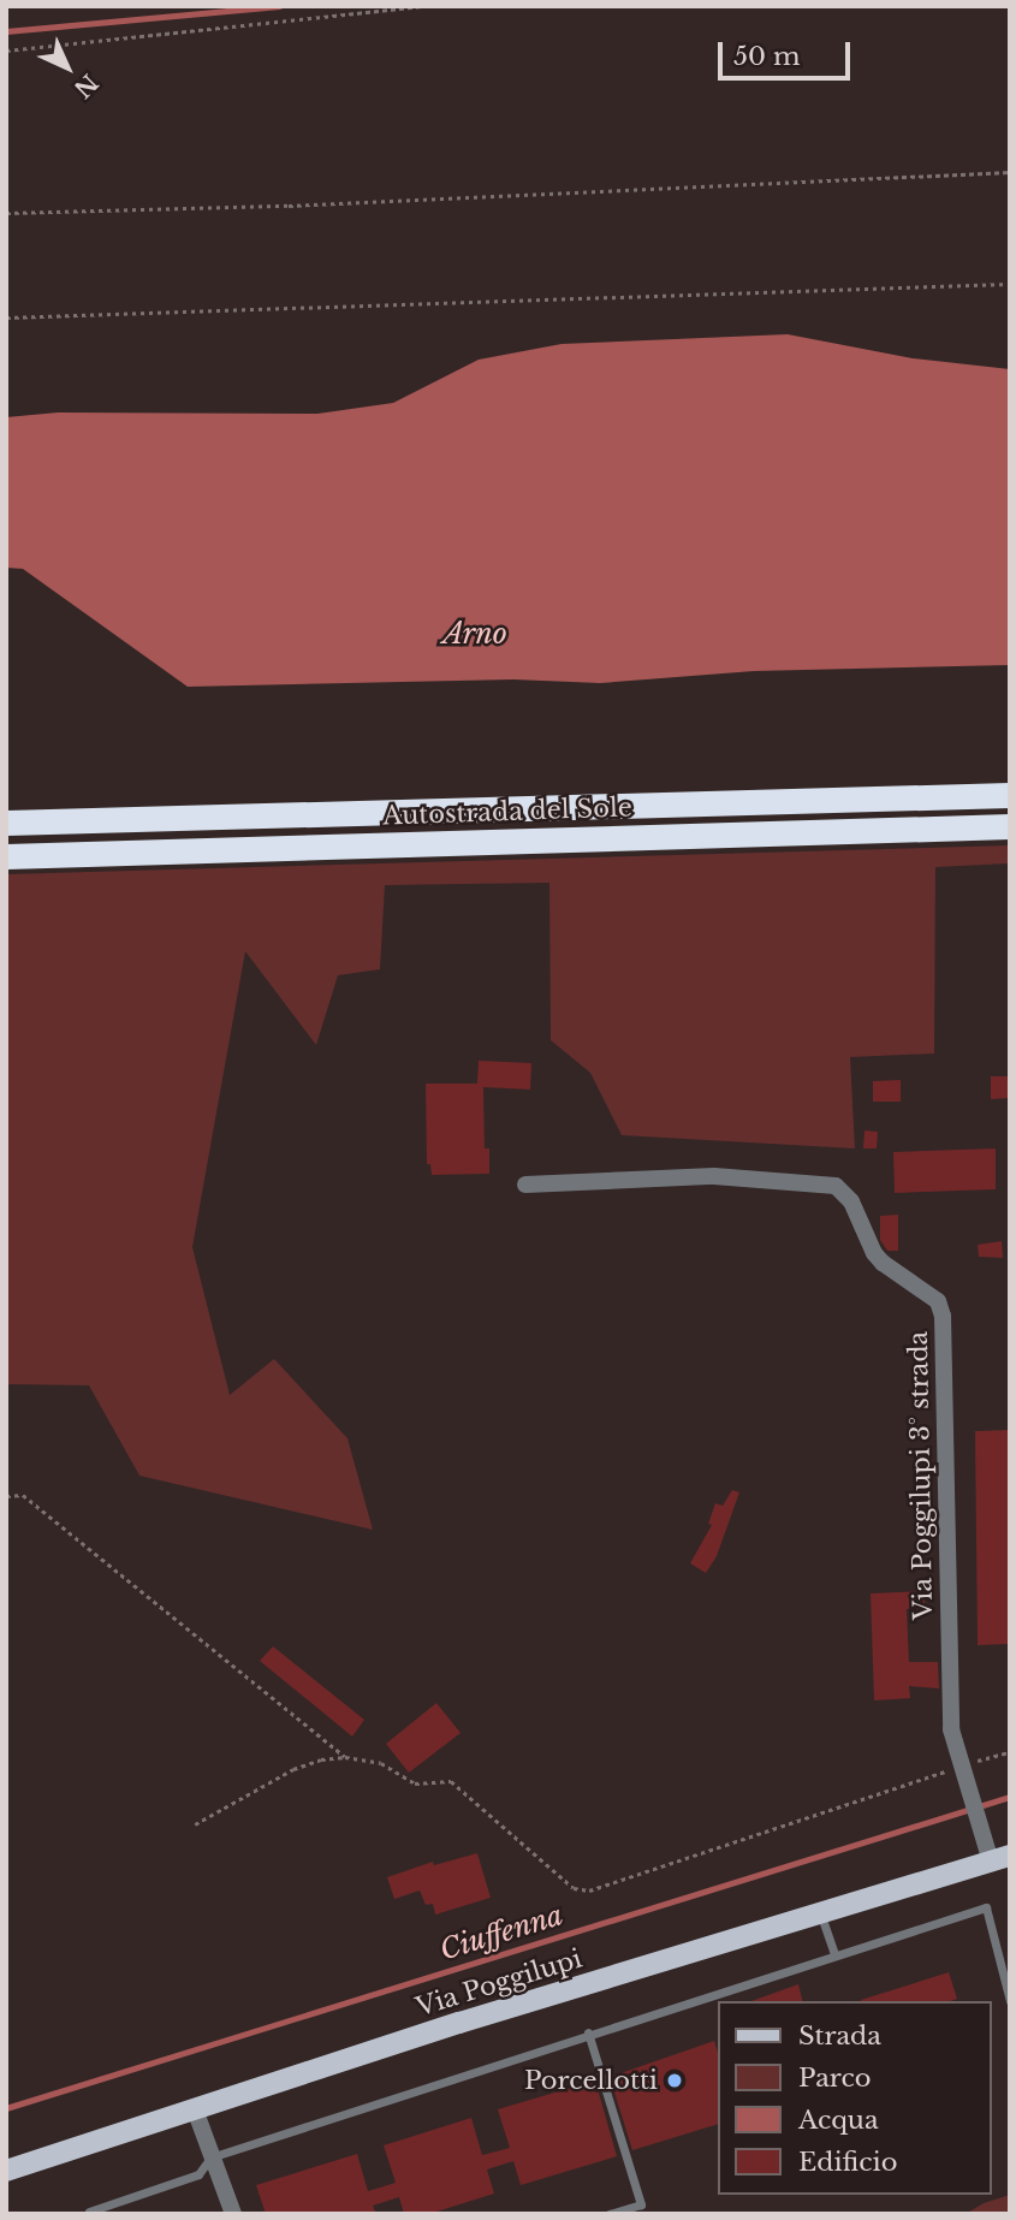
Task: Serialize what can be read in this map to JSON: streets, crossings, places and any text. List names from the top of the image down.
{
  "streets": {
    "highway": ["Autostrada del Sole"],
    "main road": ["Via Poggilupi"],
    "street": ["Via Poggilupi 3° strada"]
  },
  "crossings": [
    ["Via Poggilupi 3° strada", "Via Poggilupi"]
  ],
  "water": ["Arno", "Ciuffenna"],
  "places": ["Porcellotti"],
  "legend": [
    "Strada",
    "Parco",
    "Acqua",
    "Edificio"
  ],
  "scale_bar": "50 m",
  "north": "bottom right"
}
